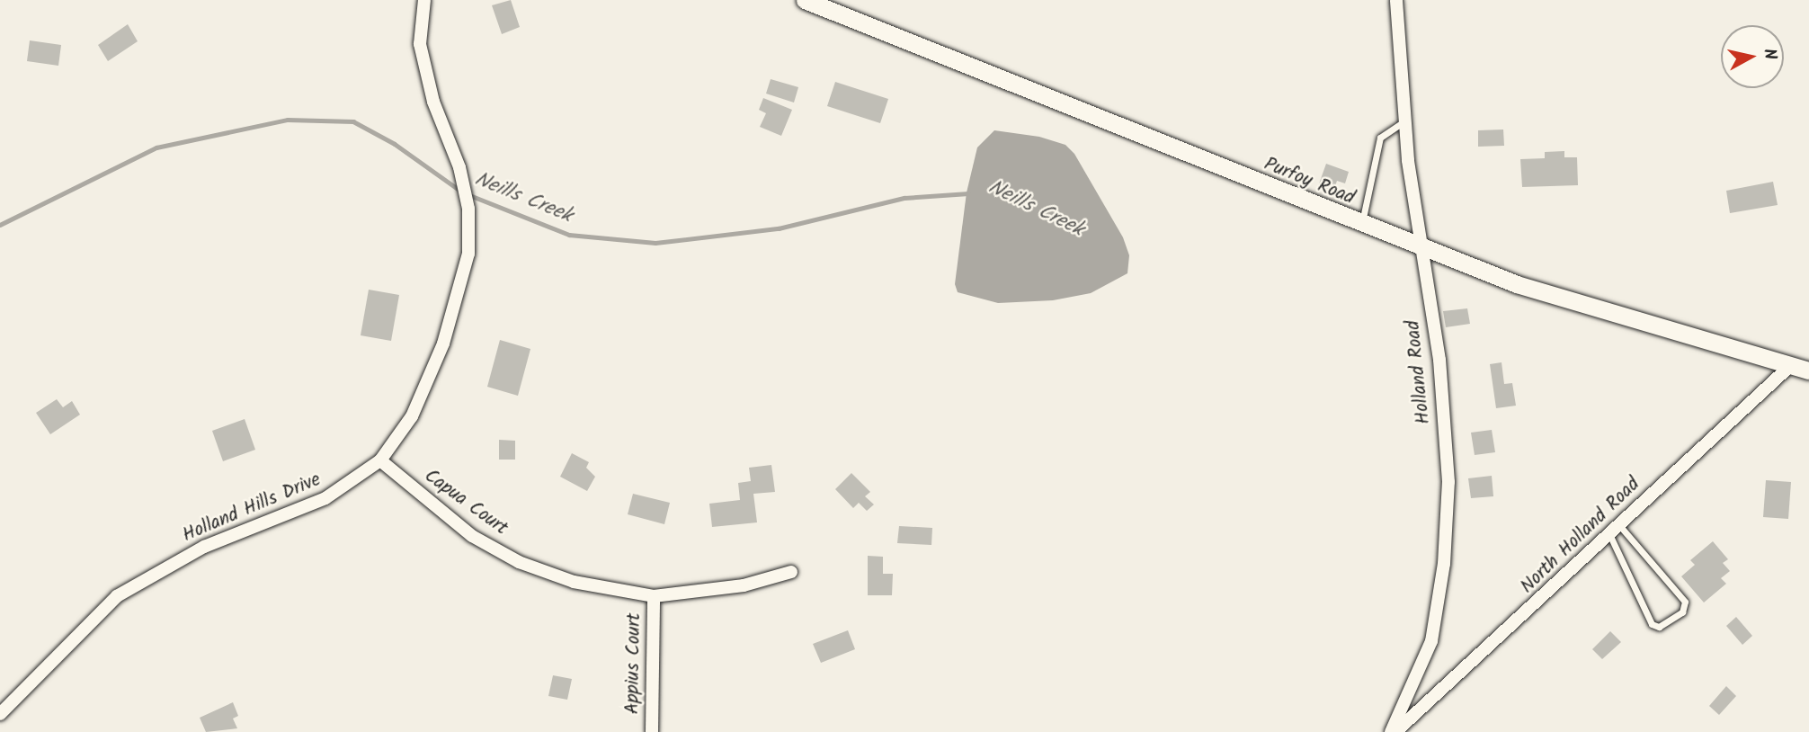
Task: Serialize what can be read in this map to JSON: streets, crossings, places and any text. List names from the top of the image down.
{
  "streets": {
    "street": [
      "Purfoy Road",
      "Holland Road",
      "Capua Court",
      "Holland Hills Drive",
      "North Holland Road",
      "Appius Court"
    ]
  },
  "crossings": [
    ["Purfoy Road", "Holland Road"],
    ["Purfoy Road", "North Holland Road"],
    ["Holland Road", "North Holland Road"],
    ["Capua Court", "Holland Hills Drive"],
    ["Capua Court", "Appius Court"]
  ],
  "water": ["Neills Creek"],
  "north": "right"
}
